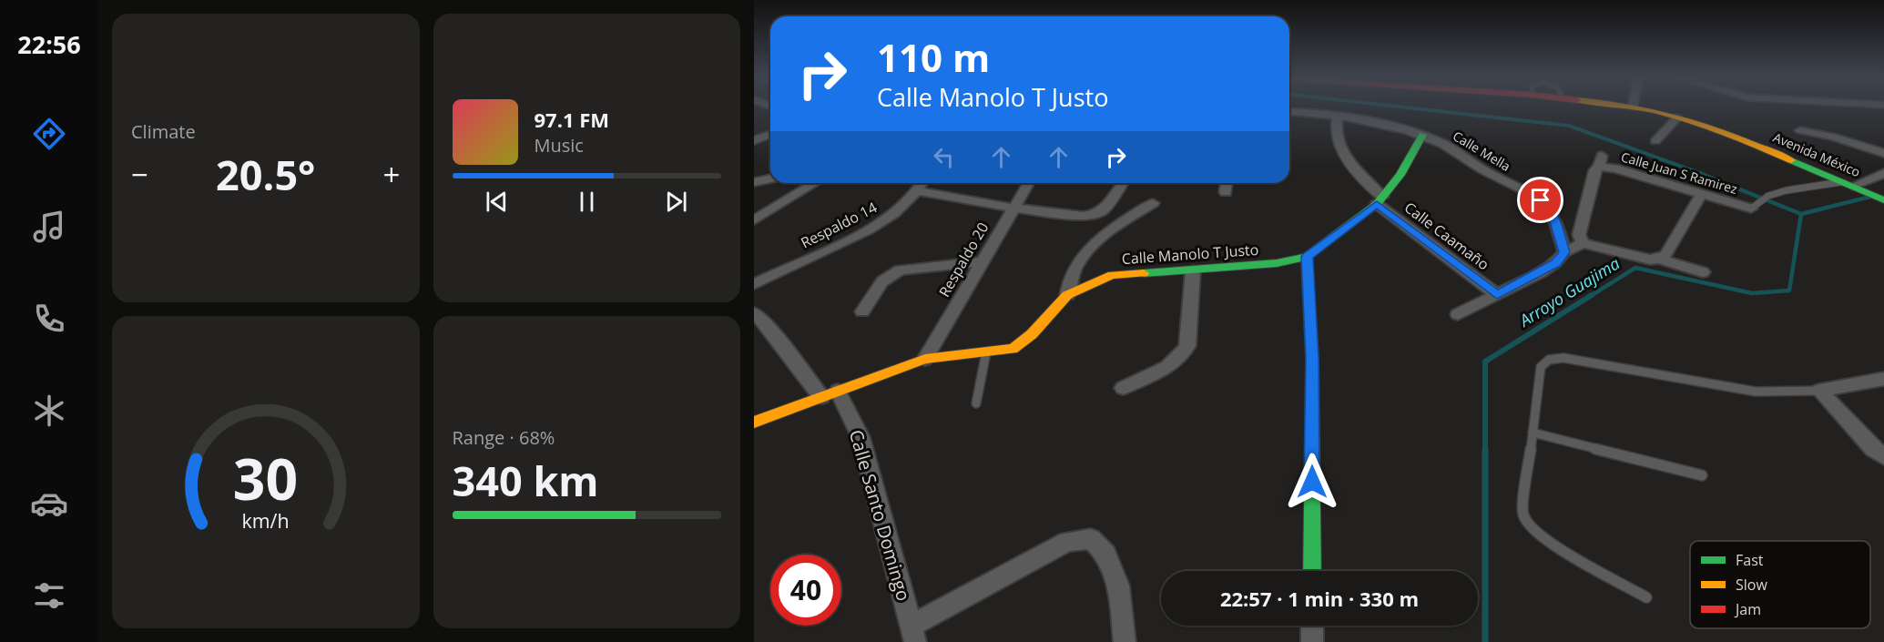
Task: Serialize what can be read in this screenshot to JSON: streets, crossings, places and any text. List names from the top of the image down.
{
  "streets": {
    "street": [
      "Calle Mella",
      "Avenida México",
      "Calle Juan S Ramirez",
      "Respaldo 14",
      "Calle Caamaño",
      "Calle Manolo T Justo",
      "Respaldo 20",
      "Calle Santo Domingo"
    ]
  },
  "crossings": [
    ["Calle Mella", "Calle Caamaño"],
    ["Calle Mella", "Calle Manolo T Justo"],
    ["Calle Caamaño", "Calle Manolo T Justo"],
    ["Calle Manolo T Justo", "Respaldo 20"],
    ["Calle Manolo T Justo", "Calle Santo Domingo"]
  ],
  "water": ["Arroyo Guajima"],
  "legend": ["Fast", "Slow", "Jam"],
  "page": {
    "tabs": "22:56",
    "tile": [
      "Climate",
      ["Range · 68%", "340 km"]
    ],
    "turn": ["110 m", "Calle Manolo T Justo"],
    "song": ["97.1 FM", "Music"],
    "heat": ["−", "20.5°", "+"],
    "limit": "40",
    "trip": "22:57 · 1 min · 330 m",
    "gauge": ["30", "km/h"]
  }
}
